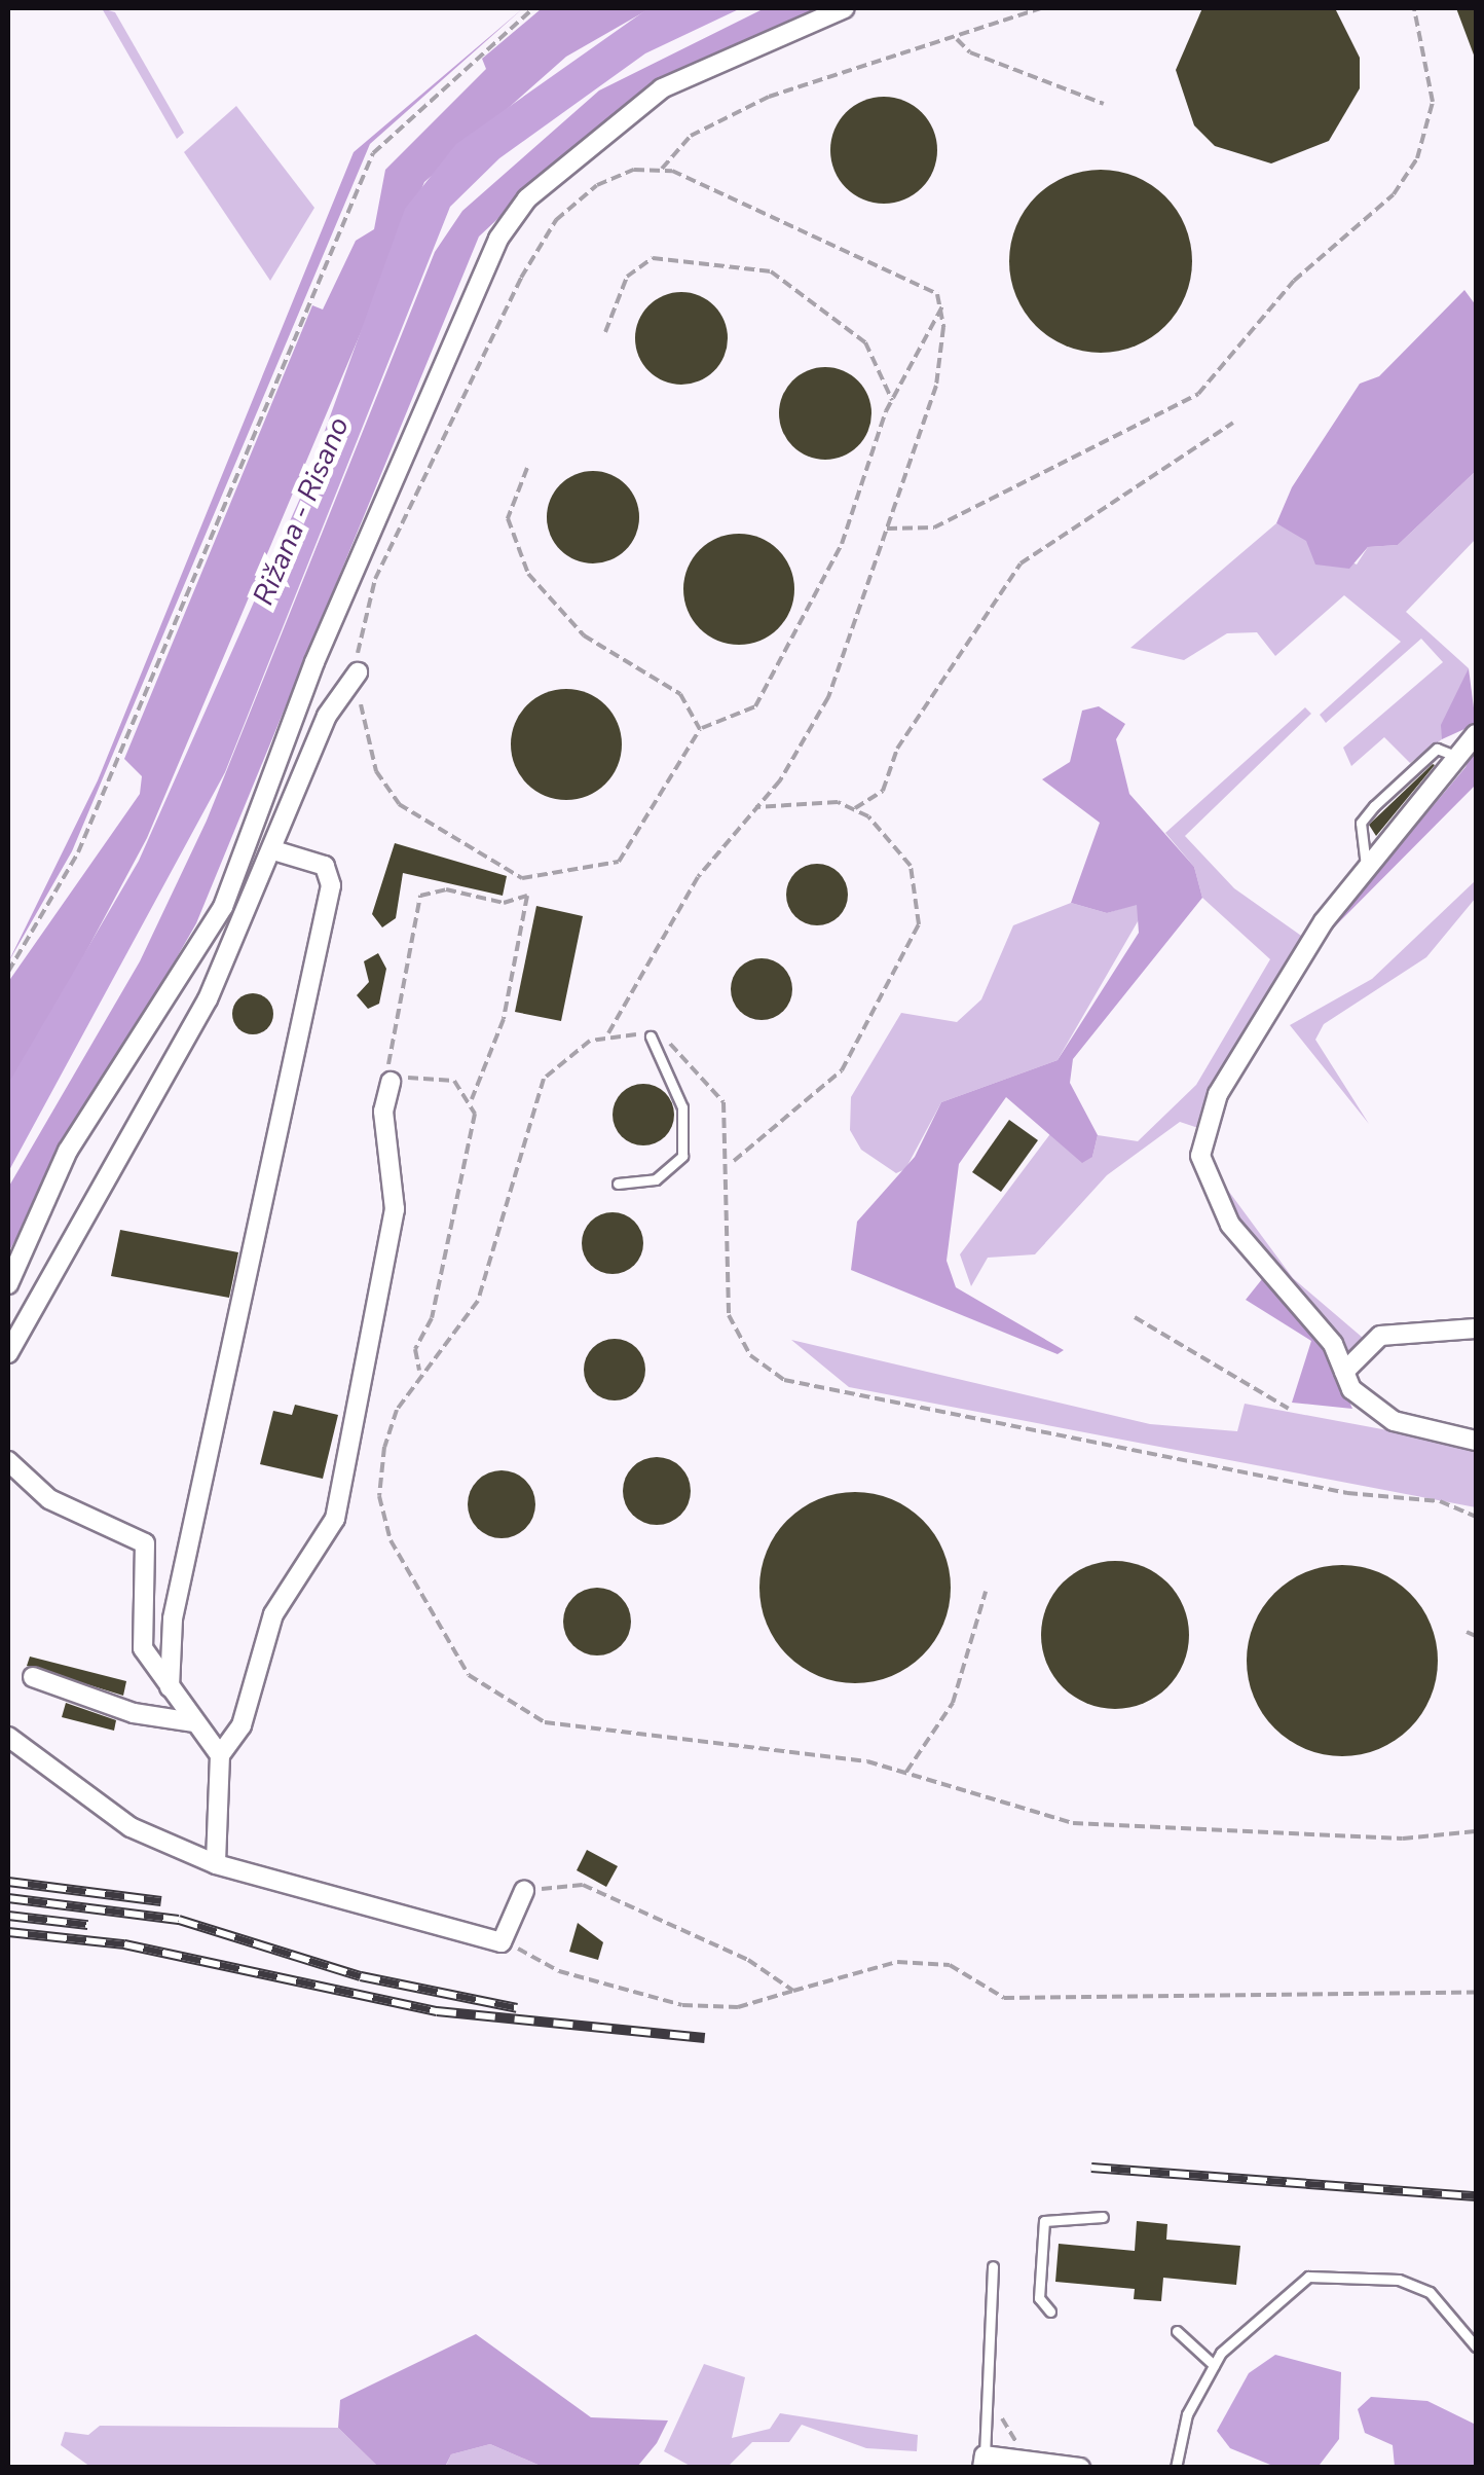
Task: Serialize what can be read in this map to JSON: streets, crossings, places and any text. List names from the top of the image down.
{
  "water": ["Rižana - Risano"]
}
